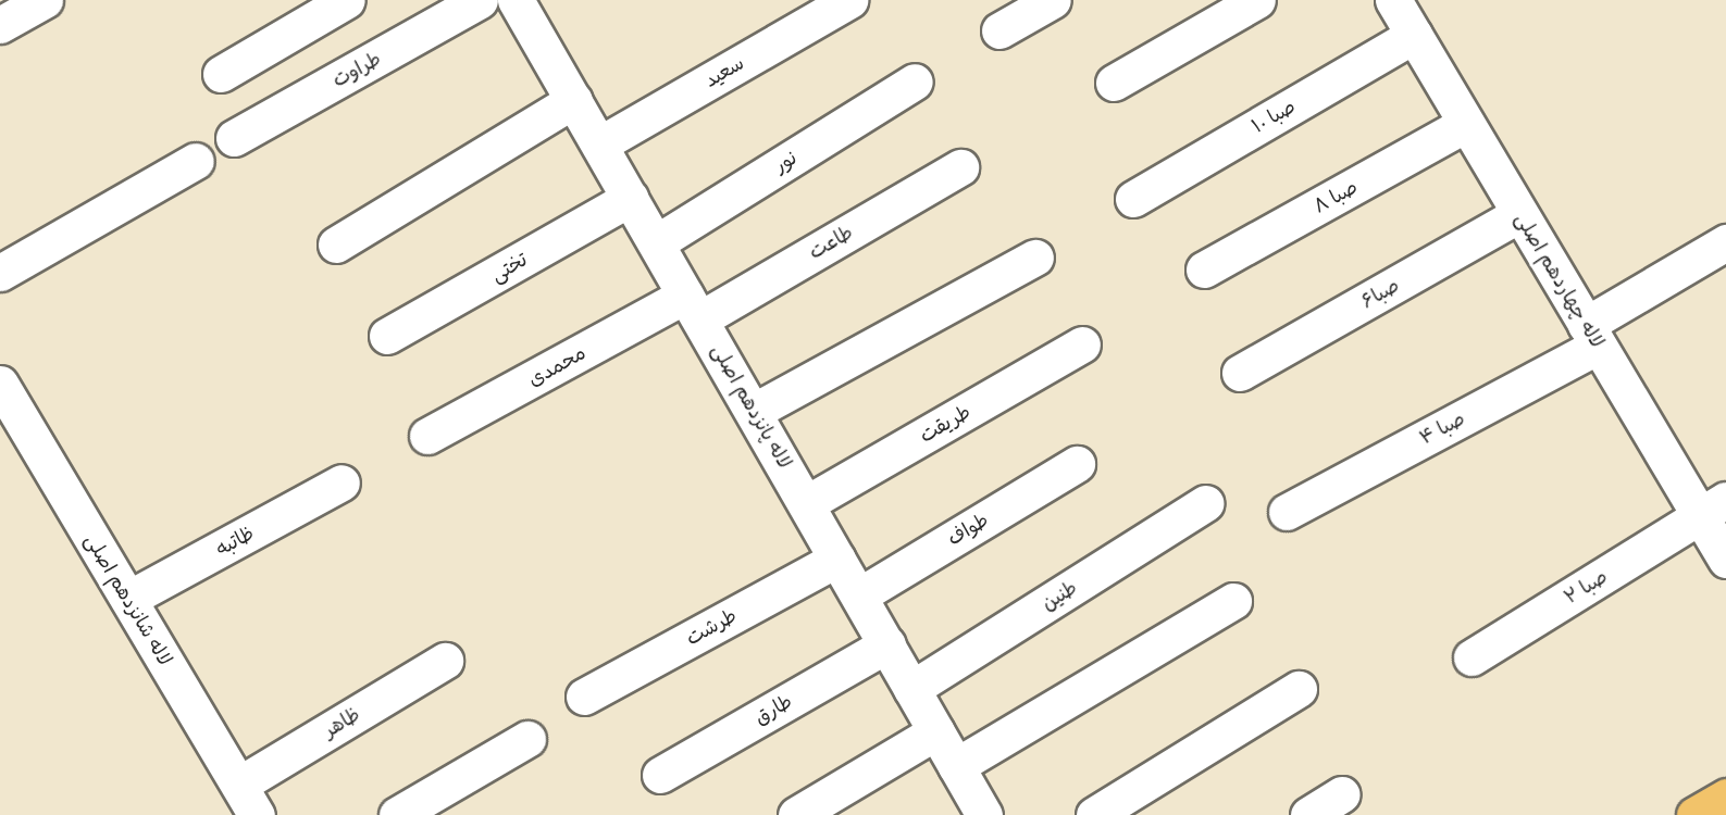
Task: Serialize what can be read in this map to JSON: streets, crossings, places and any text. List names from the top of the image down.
{
  "streets": {
    "street": [
      "طراوت",
      "سعید",
      "صبا ۱۰",
      "نور",
      "صبا ۸",
      "طاعت",
      "تختی",
      "لاله چهاردهم اصلی",
      "صبا۶",
      "محمدی",
      "لاله پانزدهم اصلی",
      "طریقت",
      "صبا ۴",
      "طواف",
      "ظاتبه",
      "صبا ۲",
      "طنین",
      "لاله شانزدهم اصلی",
      "طرشت",
      "طارق",
      "ظاهر"
    ]
  },
  "crossings": [
    ["سعید", "لاله پانزدهم اصلی"],
    ["صبا ۱۰", "لاله چهاردهم اصلی"],
    ["نور", "لاله پانزدهم اصلی"],
    ["صبا ۸", "لاله چهاردهم اصلی"],
    ["طاعت", "محمدی"],
    ["طاعت", "لاله پانزدهم اصلی"],
    ["تختی", "لاله پانزدهم اصلی"],
    ["لاله چهاردهم اصلی", "صبا۶"],
    ["لاله چهاردهم اصلی", "صبا ۴"],
    ["لاله چهاردهم اصلی", "صبا ۲"],
    ["محمدی", "لاله پانزدهم اصلی"],
    ["لاله پانزدهم اصلی", "طریقت"],
    ["لاله پانزدهم اصلی", "طواف"],
    ["لاله پانزدهم اصلی", "طنین"],
    ["لاله پانزدهم اصلی", "طرشت"],
    ["لاله پانزدهم اصلی", "طارق"],
    ["ظاتبه", "لاله شانزدهم اصلی"],
    ["لاله شانزدهم اصلی", "ظاهر"]
  ]
}
